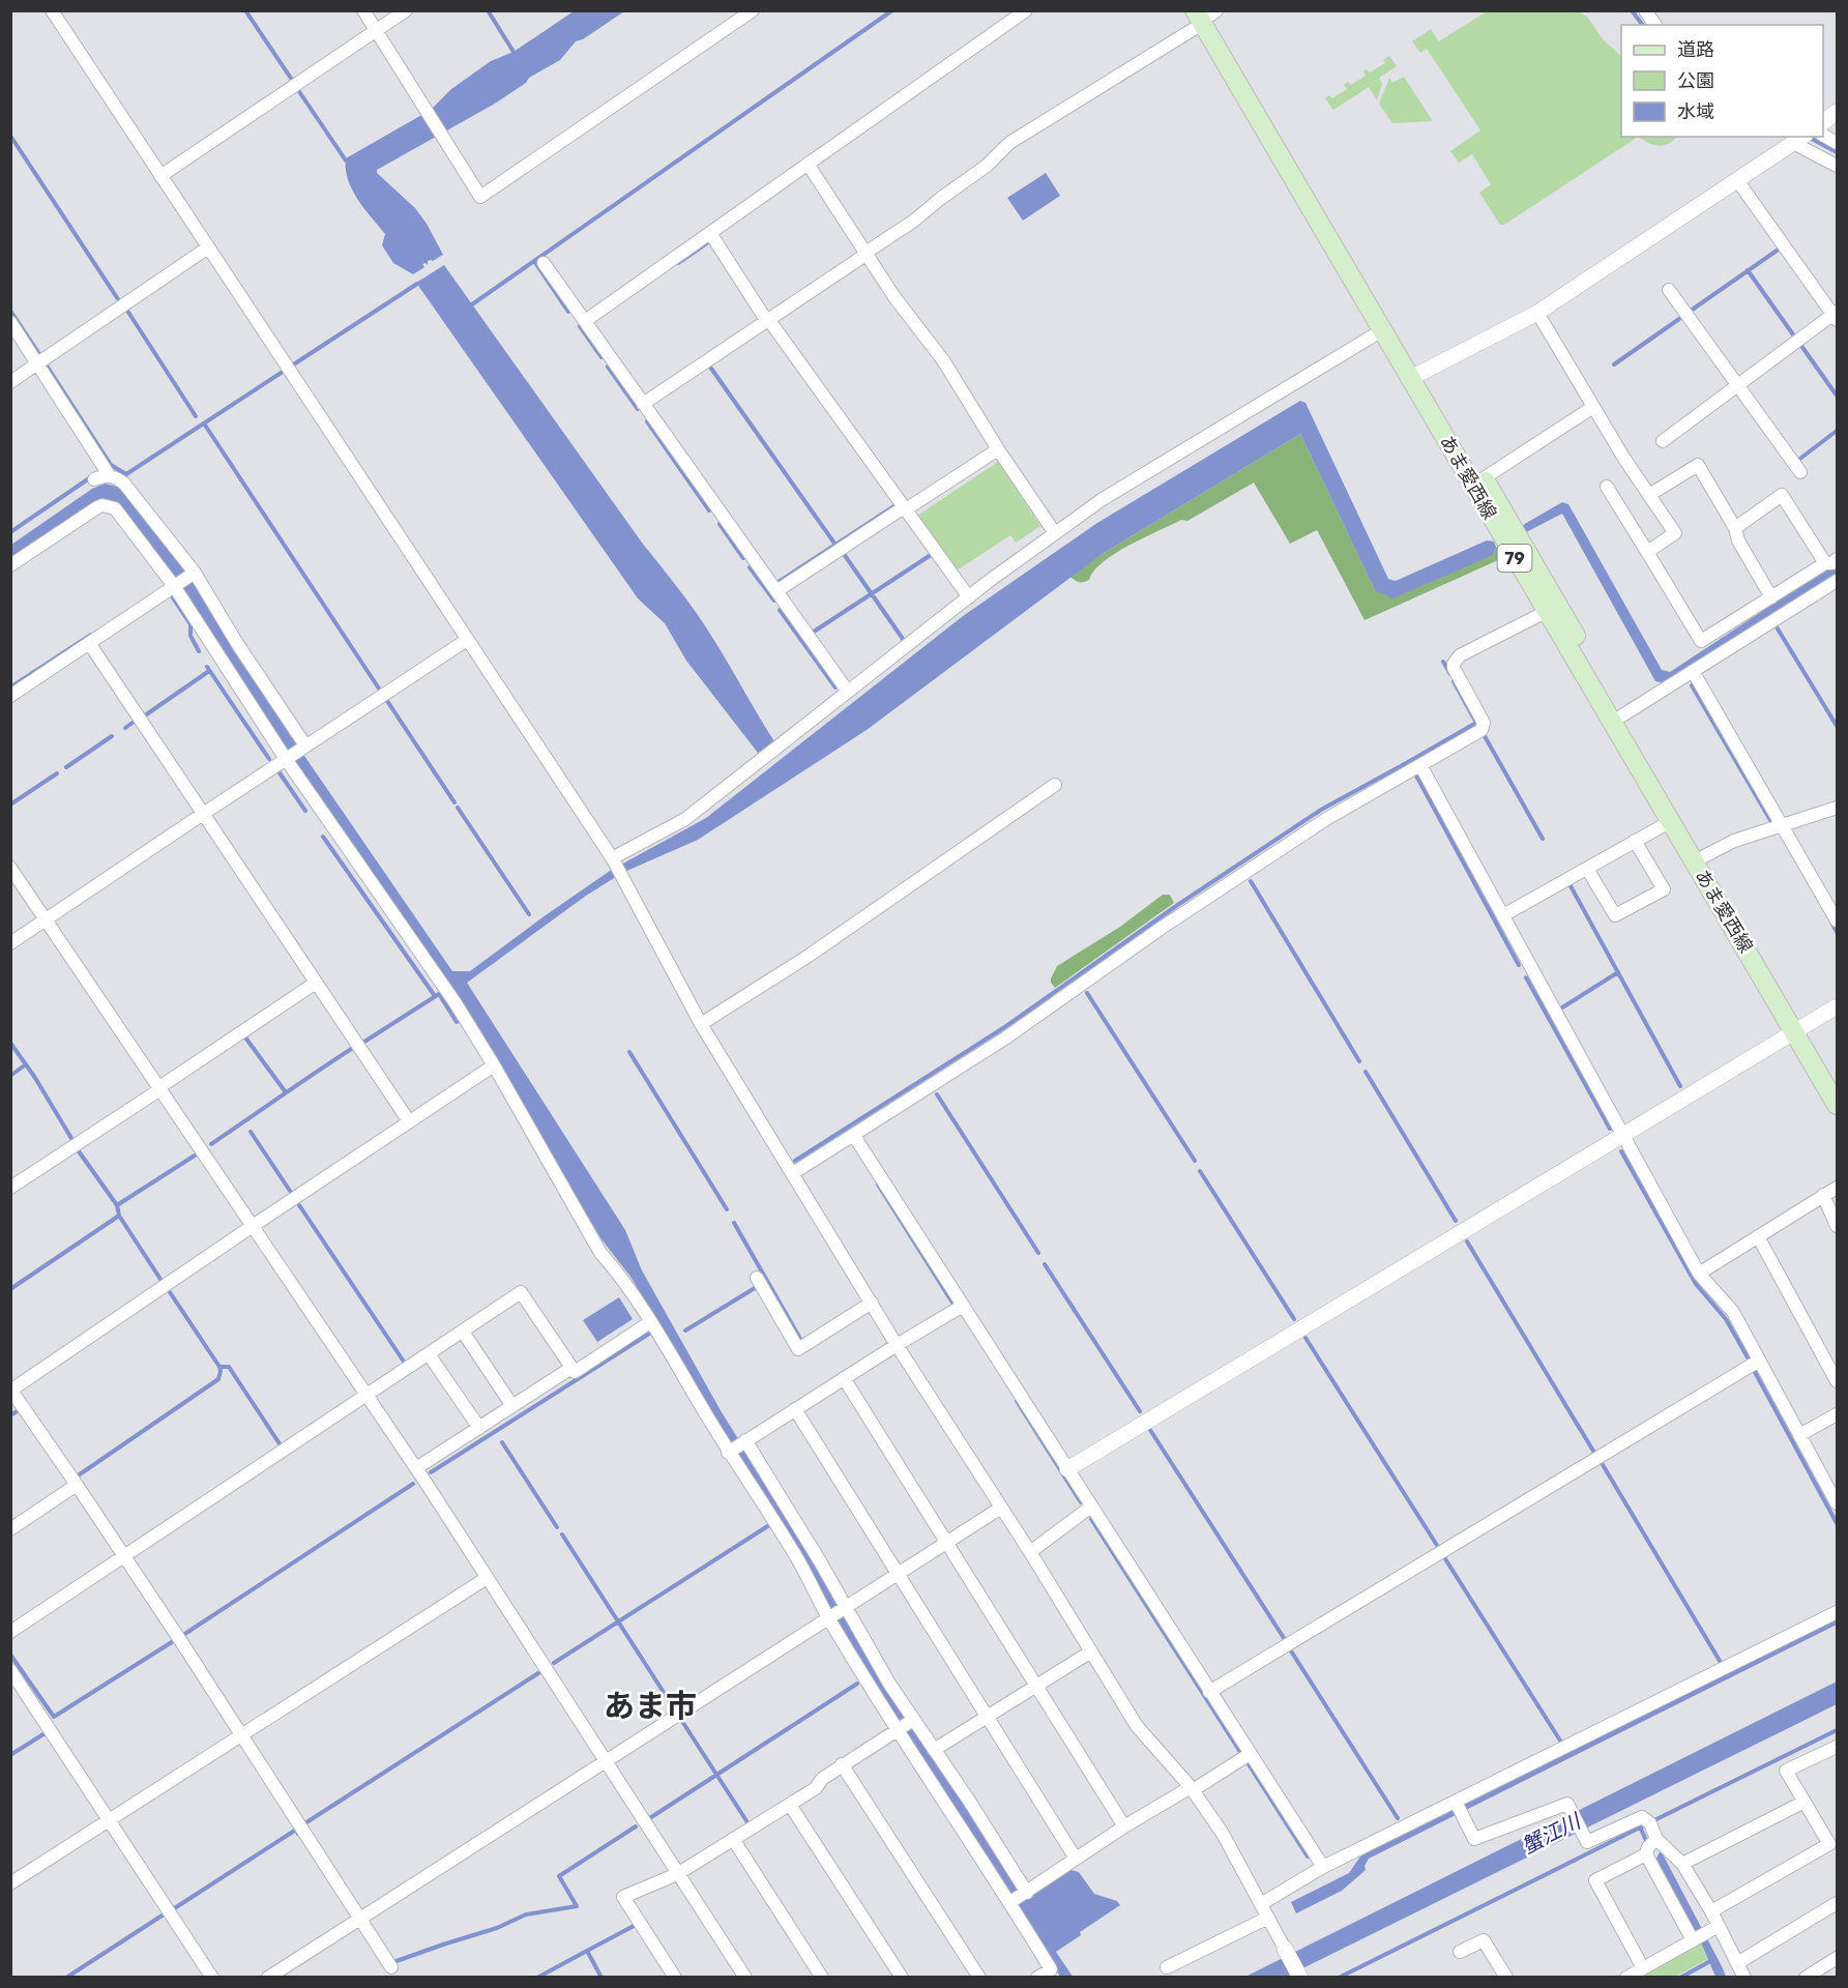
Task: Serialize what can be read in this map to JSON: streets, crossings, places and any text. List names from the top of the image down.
{
  "streets": {
    "main road": ["あま愛西線", "79"]
  },
  "districts": ["あま市"],
  "water": ["蟹江川"],
  "legend": ["道路", "公園", "水域"]
}
